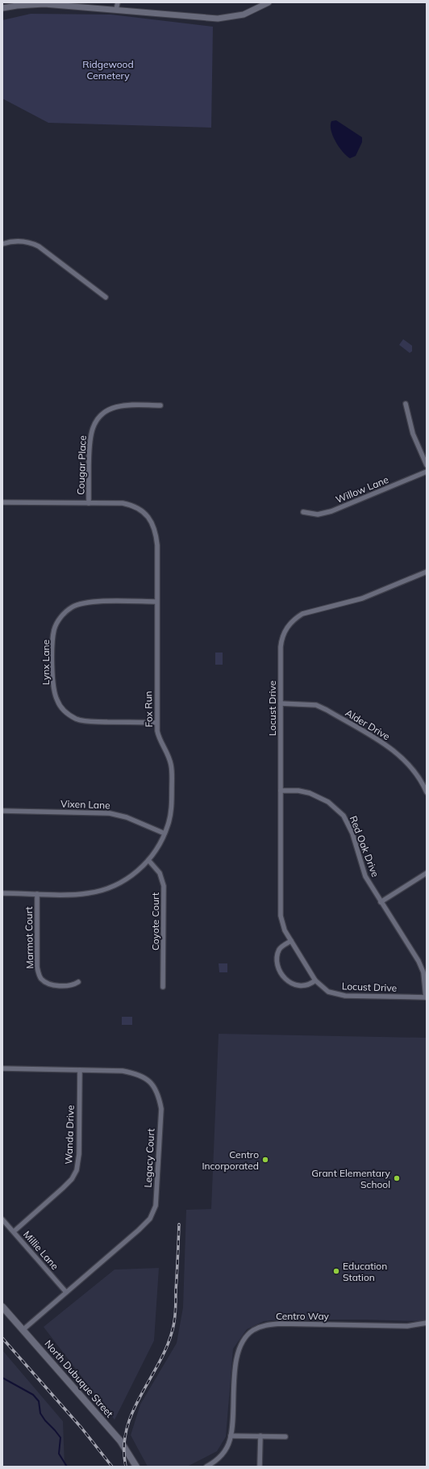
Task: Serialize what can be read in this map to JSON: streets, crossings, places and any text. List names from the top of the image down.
{
  "streets": {
    "main road": ["North Dubuque Street"],
    "street": [
      "Cougar Place",
      "Willow Lane",
      "Lynx Lane",
      "Locust Drive",
      "Fox Run",
      "Alder Drive",
      "Vixen Lane",
      "Red Oak Drive",
      "Coyote Court",
      "Marmot Court",
      "Wanda Drive",
      "Legacy Court",
      "Millie Lane",
      "Centro Way"
    ]
  },
  "crossings": [
    ["Cougar Place", "Fox Run"],
    ["Lynx Lane", "Fox Run"],
    ["Locust Drive", "Alder Drive"],
    ["Locust Drive", "Red Oak Drive"],
    ["Fox Run", "Vixen Lane"],
    ["Fox Run", "Coyote Court"],
    ["Fox Run", "Marmot Court"],
    ["Wanda Drive", "Legacy Court"],
    ["Wanda Drive", "Millie Lane"],
    ["Legacy Court", "Millie Lane"],
    ["Legacy Court", "North Dubuque Street"]
  ],
  "parks": ["Ridgewood Cemetery"],
  "places": ["Centro Incorporated", "Grant Elementary School", "Education Station"]
}
